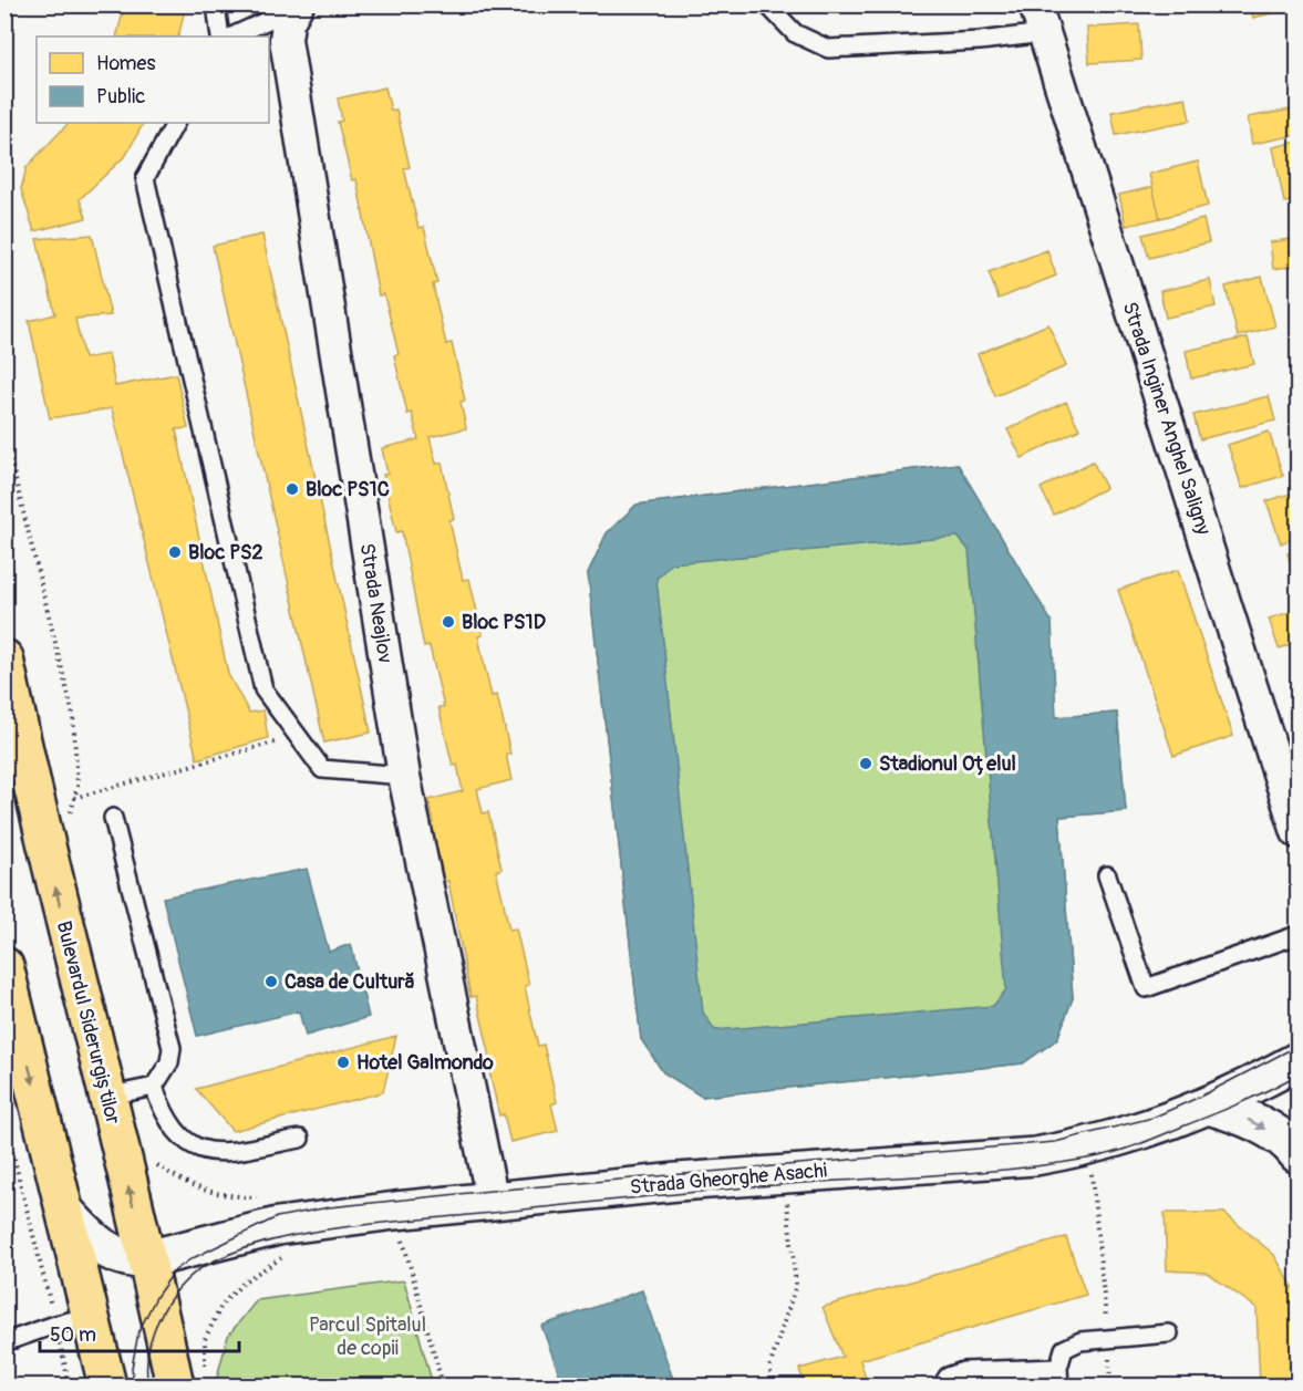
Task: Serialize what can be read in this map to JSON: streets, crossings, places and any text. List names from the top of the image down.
{
  "streets": {
    "main road": ["Bulevardul Siderurgiștilor"],
    "street": ["Strada Inginer Anghel Saligny", "Strada Neajlov", "Strada Gheorghe Asachi"]
  },
  "crossings": [
    ["Strada Neajlov", "Strada Gheorghe Asachi"],
    ["Bulevardul Siderurgiștilor", "Strada Gheorghe Asachi"]
  ],
  "parks": ["Parcul Spitalul de copii"],
  "places": [
    "Bloc PS1C",
    "Bloc PS2",
    "Bloc PS1D",
    "Stadionul Oțelul",
    "Casa de Cultură",
    "Hotel Galmondo"
  ],
  "legend": ["Homes", "Public"],
  "scale_bar": "50 m"
}
